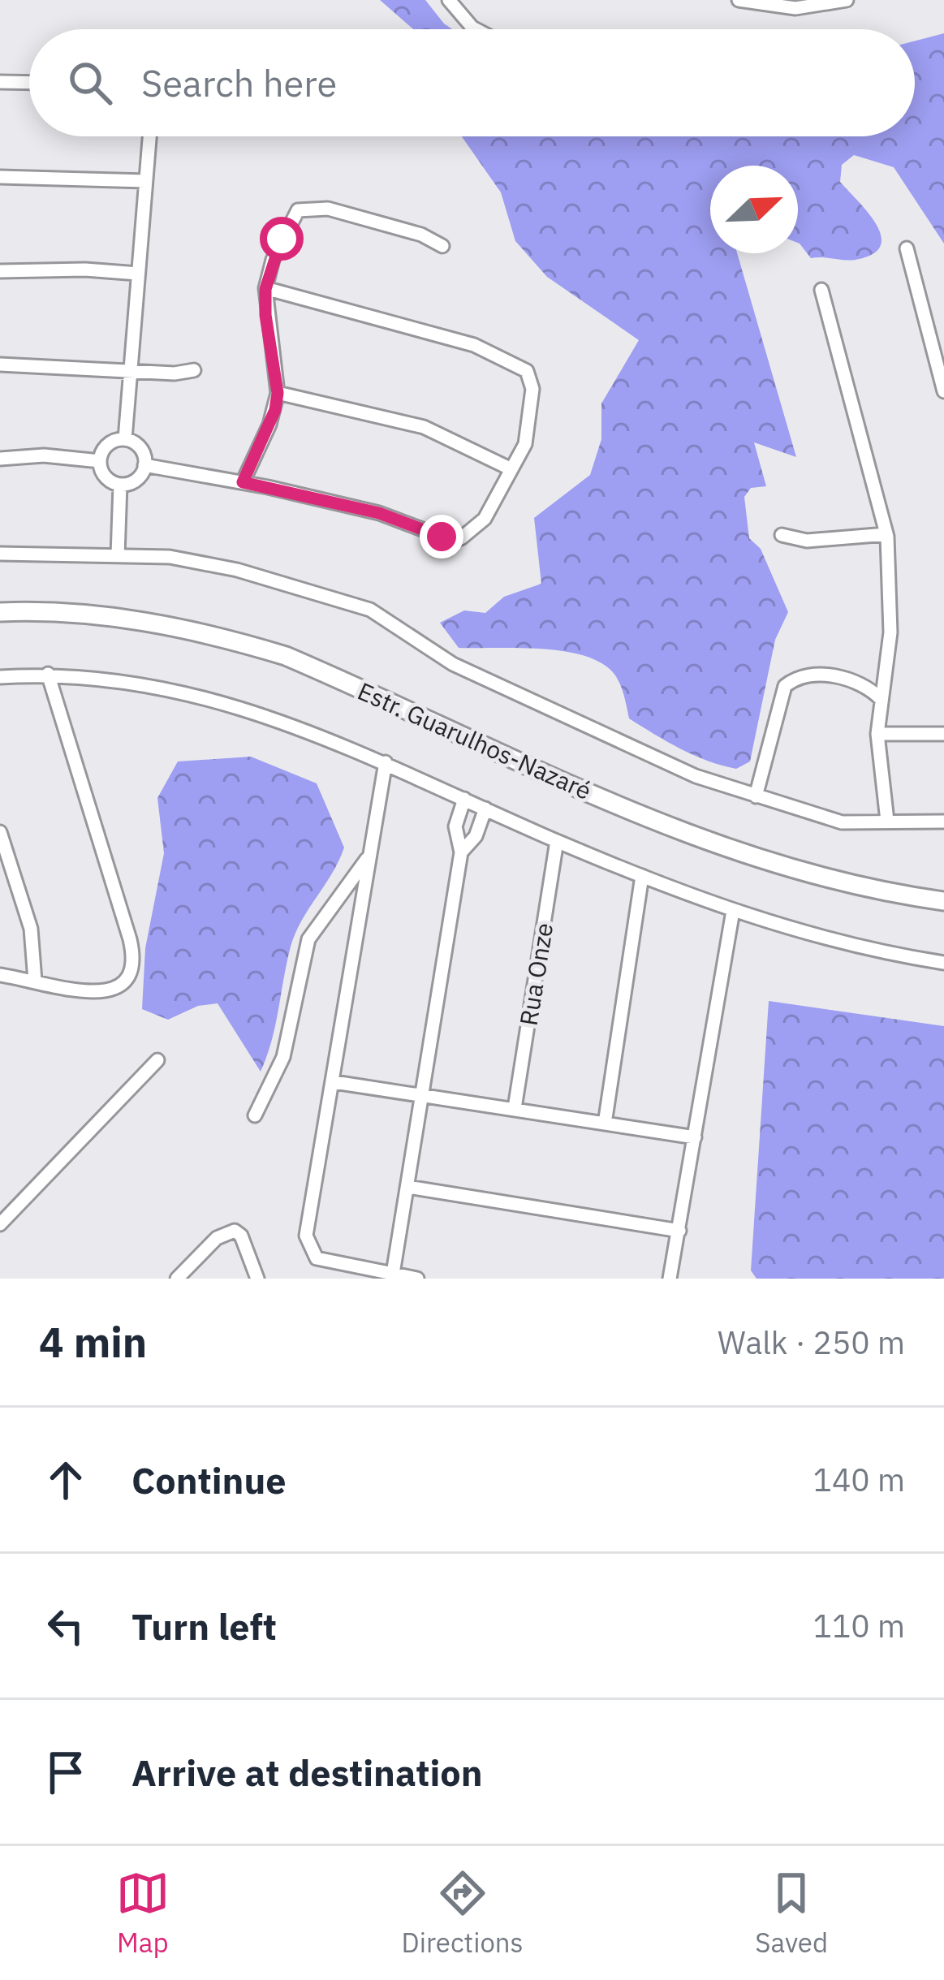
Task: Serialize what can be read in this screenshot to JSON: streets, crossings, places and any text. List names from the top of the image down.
{
  "streets": {
    "main road": ["Estr. Guarulhos-Nazaré"],
    "street": ["Rua Onze"]
  },
  "north": "top right",
  "page": {
    "search": "Search here",
    "heading": ["4 min", "Walk · 250 m"],
    "list": [
      ["Continue", "140 m"],
      ["Turn left", "110 m"],
      "Arrive at destination"
    ],
    "nav": ["Map", "Directions", "Saved"]
  }
}
